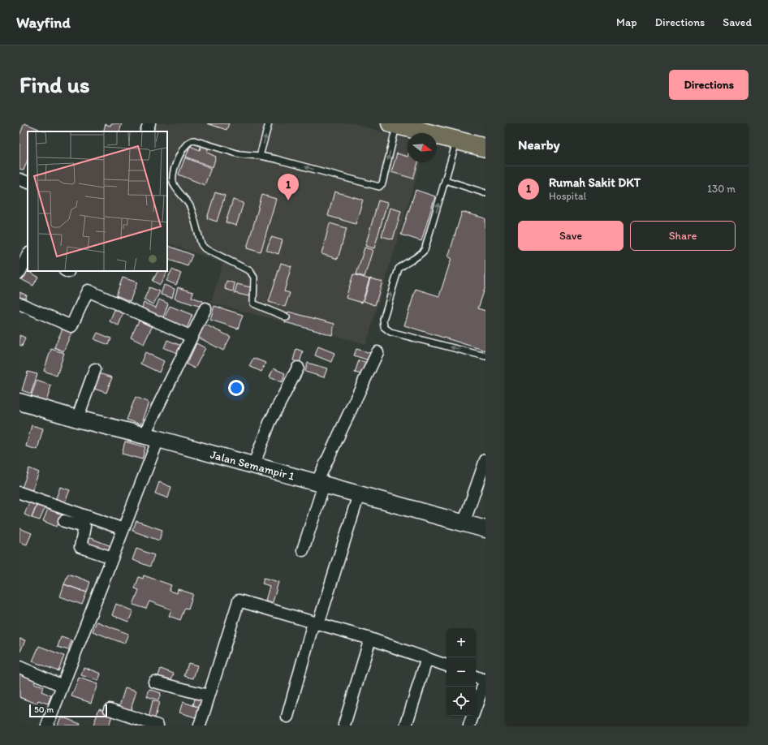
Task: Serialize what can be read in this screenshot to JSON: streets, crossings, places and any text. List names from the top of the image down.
{
  "streets": {
    "street": ["Jalan Semampir 1"]
  },
  "scale_bar": "50 m",
  "north": "right",
  "page": {
    "header": "Wayfind",
    "nav": ["Map", "Directions", "Saved"],
    "buttons": [
      "Directions",
      ["Save", "Share"]
    ],
    "title": "Find us",
    "heading": "Nearby",
    "list": [
      {
        "mark": "1",
        "name": "Rumah Sakit DKT",
        "note": "Hospital",
        "value": "130 m"
      }
    ],
    "pins": "1",
    "map_buttons": ["+", "−"],
    "scale": "50 m"
  }
}
